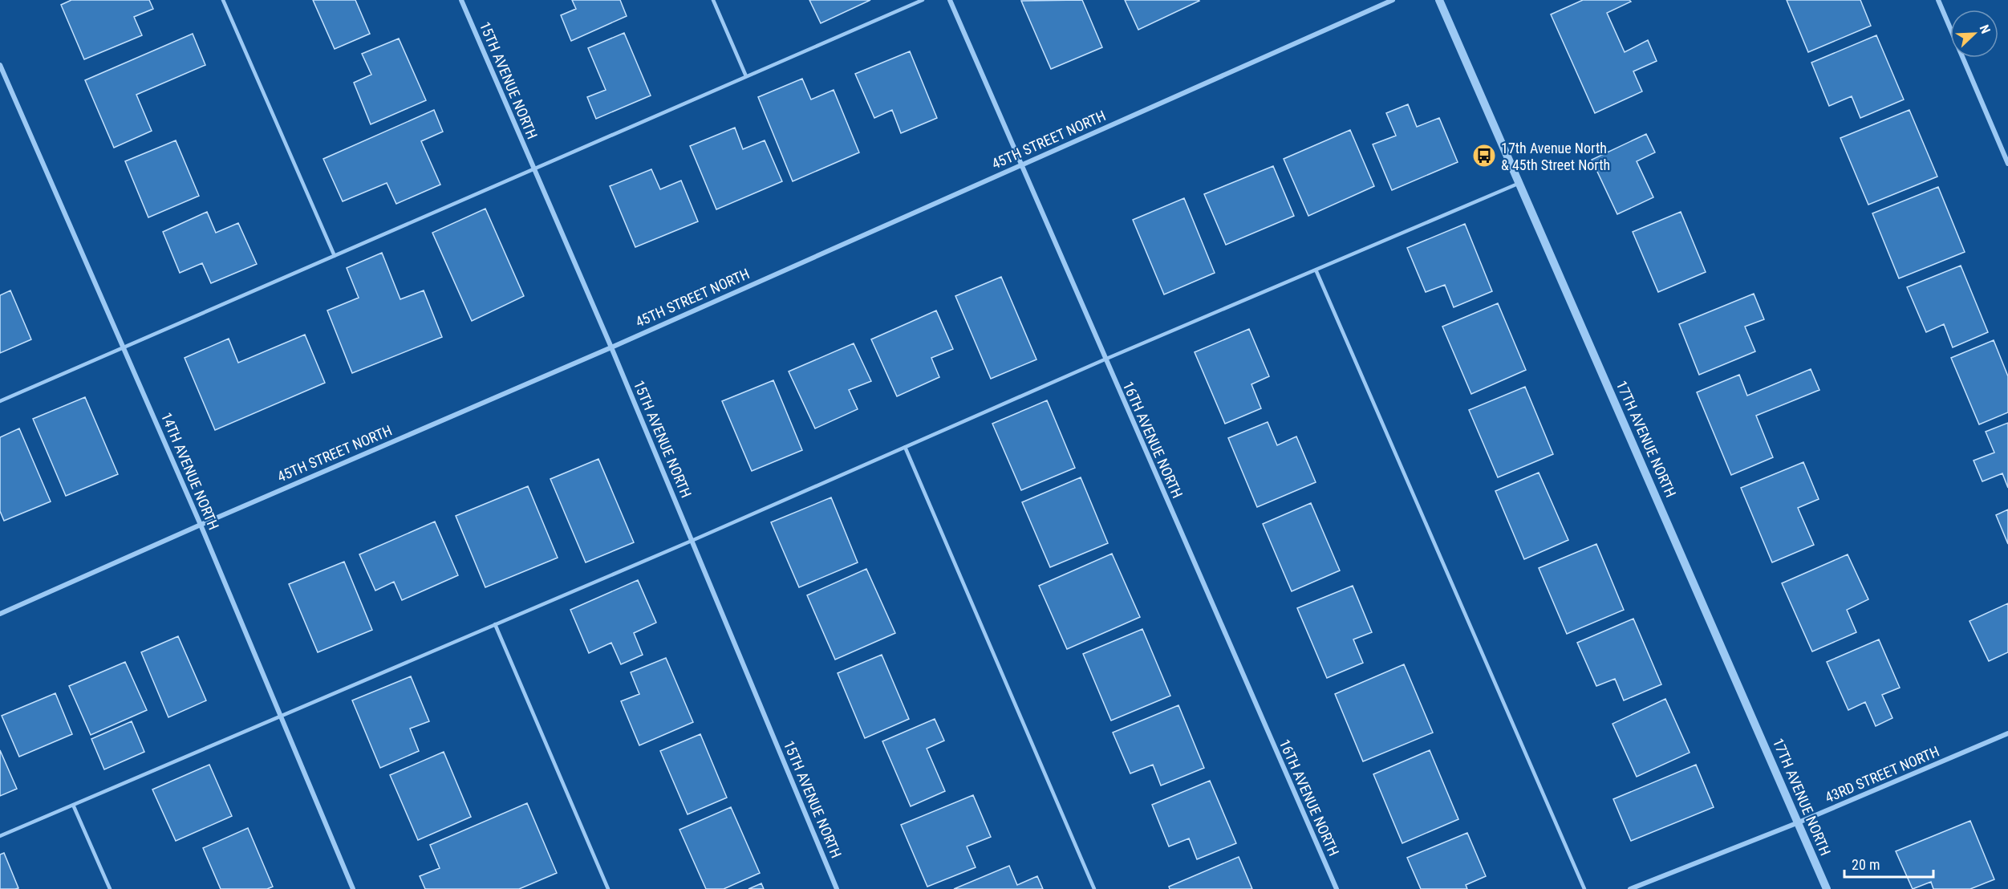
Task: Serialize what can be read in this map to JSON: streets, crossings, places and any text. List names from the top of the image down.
{
  "streets": {
    "street": [
      "15TH AVENUE NORTH",
      "45TH STREET NORTH",
      "17TH AVENUE NORTH",
      "16TH AVENUE NORTH",
      "14TH AVENUE NORTH",
      "43RD STREET NORTH"
    ]
  },
  "crossings": [
    ["15TH AVENUE NORTH", "45TH STREET NORTH"],
    ["45TH STREET NORTH", "16TH AVENUE NORTH"],
    ["45TH STREET NORTH", "14TH AVENUE NORTH"],
    ["17TH AVENUE NORTH", "43RD STREET NORTH"]
  ],
  "places": {
    "bus stop": ["17th Avenue North & 45th Street North"]
  },
  "scale_bar": "20 m",
  "north": "top right"
}
